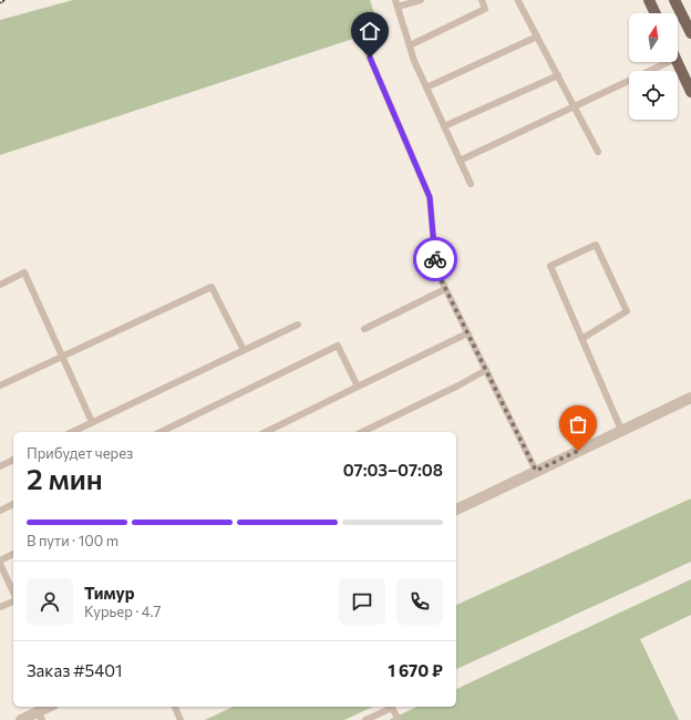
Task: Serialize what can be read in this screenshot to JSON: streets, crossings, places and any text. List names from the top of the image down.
{
  "north": "top",
  "page": {
    "heading": ["2 мин", "Прибудет через", "07:03–07:08"],
    "panel": [
      "Тимур",
      "Курьер · 4.7",
      "Заказ #5401",
      "1 670 ₽"
    ],
    "bar": "В пути · 100 m"
  }
}
